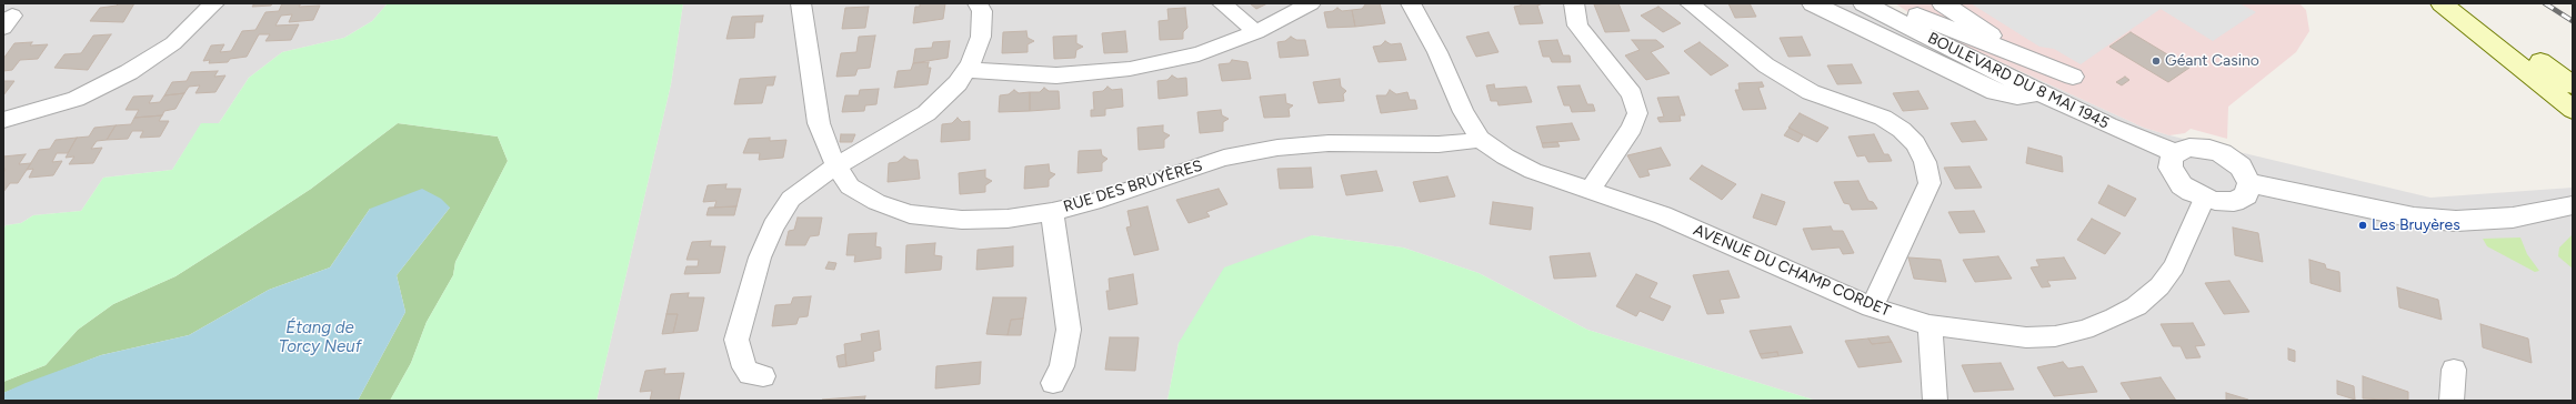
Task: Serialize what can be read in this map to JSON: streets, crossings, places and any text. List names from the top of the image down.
{
  "streets": {
    "street": ["BOULEVARD DU 8 MAI 1945", "RUE DES BRUYÈRES", "AVENUE DU CHAMP CORDET"]
  },
  "crossings": [
    ["BOULEVARD DU 8 MAI 1945", "AVENUE DU CHAMP CORDET"],
    ["RUE DES BRUYÈRES", "AVENUE DU CHAMP CORDET"]
  ],
  "water": ["Étang de Torcy Neuf"],
  "places": ["Géant Casino", "Les Bruyères"]
}
